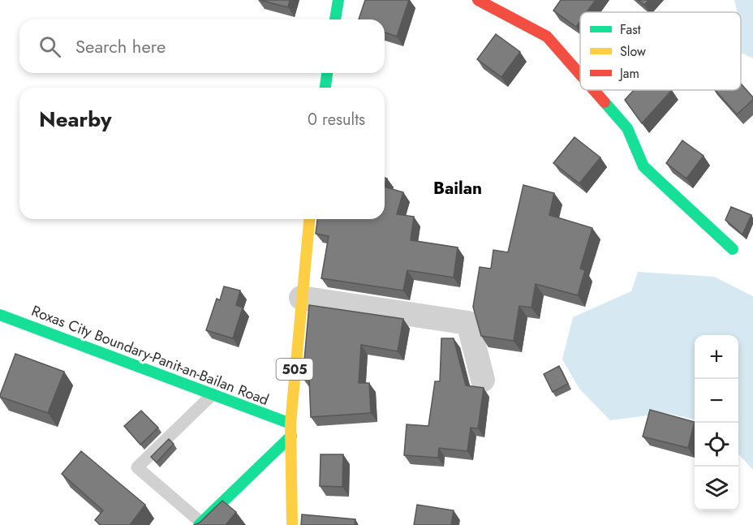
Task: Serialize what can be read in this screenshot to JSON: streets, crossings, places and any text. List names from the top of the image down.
{
  "streets": {
    "main road": ["Roxas City Boundary-Panit-an-Bailan Road", "505"]
  },
  "crossings": [
    ["Roxas City Boundary-Panit-an-Bailan Road", "505"]
  ],
  "districts": ["Bailan"],
  "legend": ["Fast", "Slow", "Jam"],
  "page": {
    "search": "Search here",
    "heading": ["Nearby", "0 results"],
    "map_buttons": ["+", "−"]
  }
}
